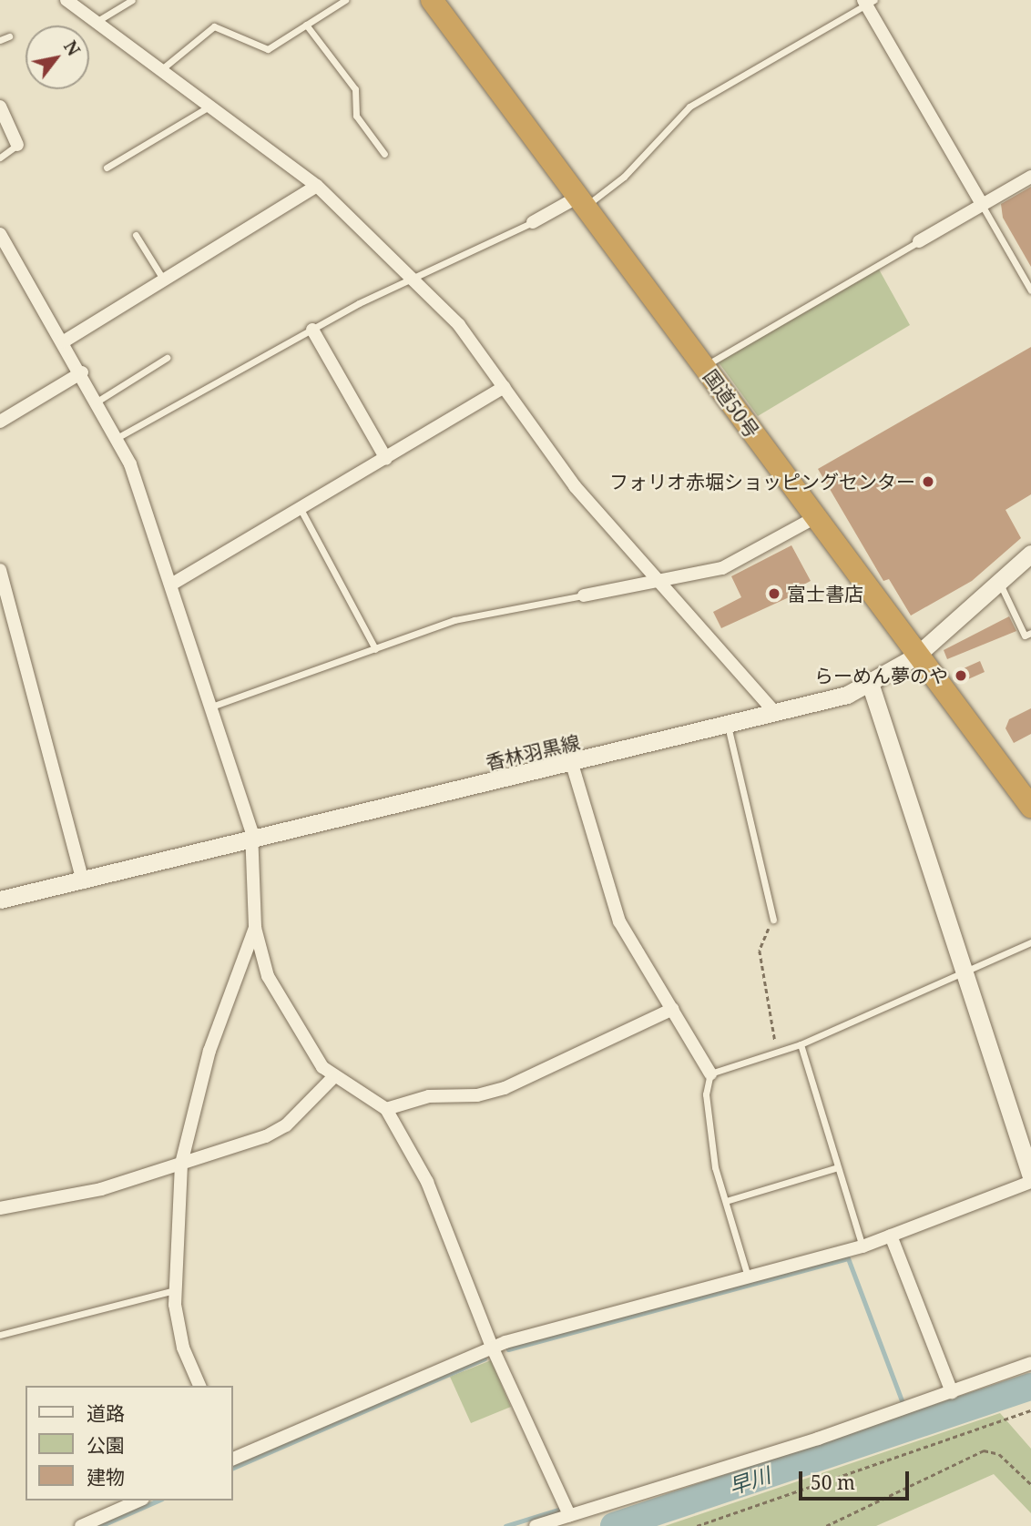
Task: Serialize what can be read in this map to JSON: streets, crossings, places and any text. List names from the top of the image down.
{
  "streets": {
    "highway": ["国道50号"],
    "main road": ["香林羽黒線"]
  },
  "crossings": [
    ["国道50号", "香林羽黒線"]
  ],
  "water": ["早川"],
  "places": ["フォリオ赤堀ショッピングセンター", "富士書店", "らーめん夢のや"],
  "legend": ["道路", "公園", "建物"],
  "scale_bar": "50 m",
  "north": "top right"
}
